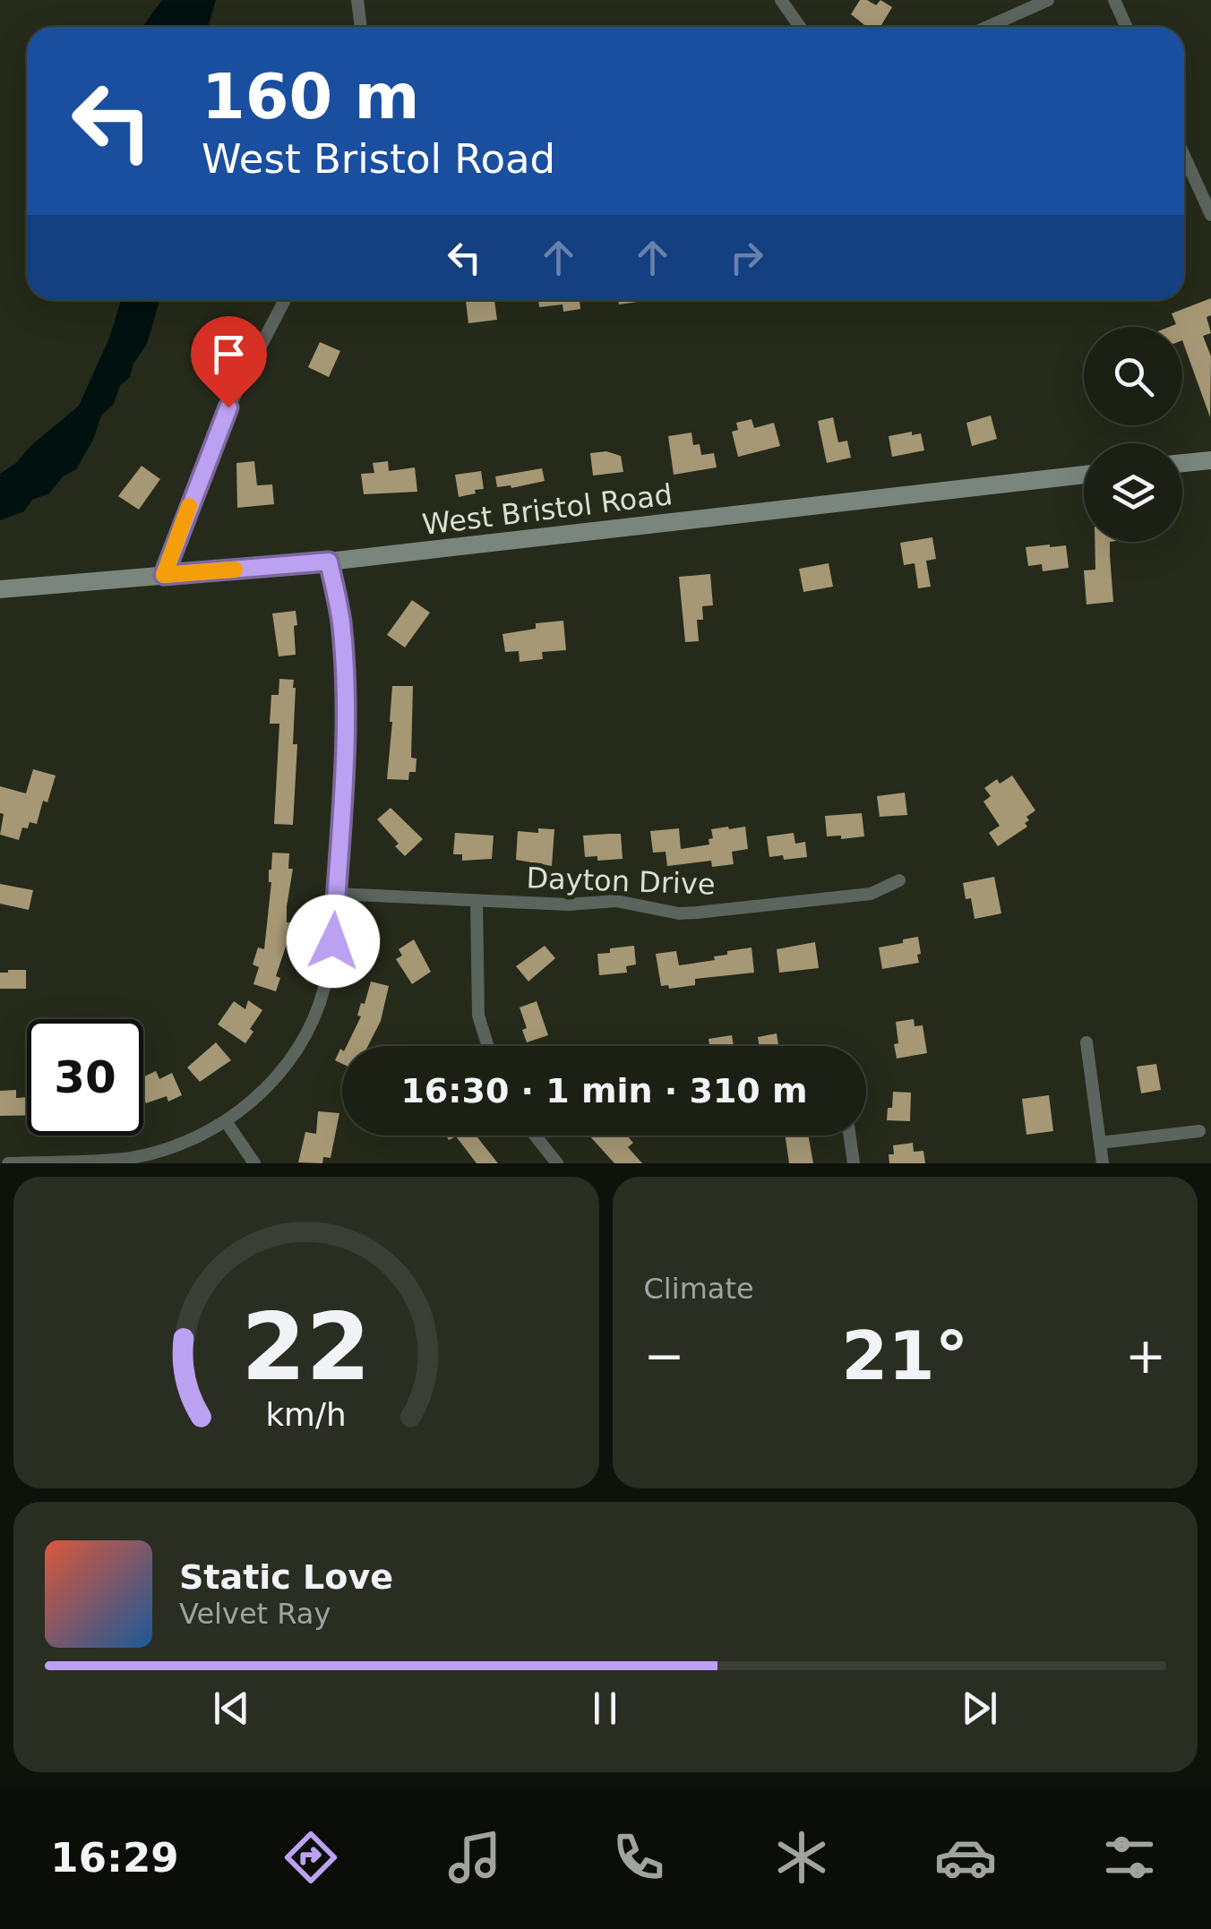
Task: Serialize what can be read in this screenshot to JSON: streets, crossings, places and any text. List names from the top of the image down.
{
  "streets": {
    "main road": ["West Bristol Road"],
    "street": ["Dayton Drive"]
  },
  "page": {
    "turn": ["160 m", "West Bristol Road"],
    "limit": "30",
    "trip": "16:30 · 1 min · 310 m",
    "tile": "Climate",
    "heat": ["−", "21°", "+"],
    "song": ["Static Love", "Velvet Ray"],
    "tabs": "16:29",
    "gauge": ["22", "km/h"]
  }
}
